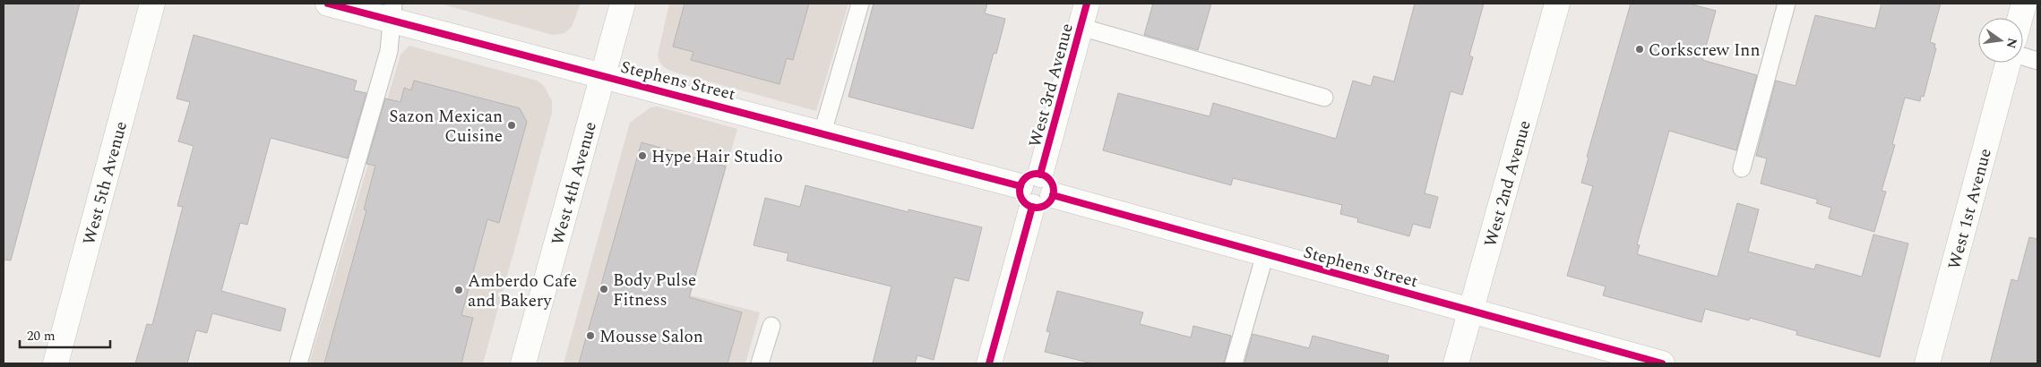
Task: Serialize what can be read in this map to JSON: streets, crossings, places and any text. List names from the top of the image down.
{
  "streets": {
    "street": [
      "Stephens Street",
      "West 3rd Avenue",
      "West 5th Avenue",
      "West 4th Avenue",
      "West 2nd Avenue",
      "West 1st Avenue"
    ]
  },
  "crossings": [
    ["Stephens Street", "West 3rd Avenue"],
    ["Stephens Street", "West 4th Avenue"],
    ["Stephens Street", "West 2nd Avenue"]
  ],
  "places": [
    "Corkscrew Inn",
    "Sazon Mexican Cuisine",
    "Hype Hair Studio",
    "Body Pulse Fitness",
    "Amberdo Cafe and Bakery",
    "Mousse Salon"
  ],
  "scale_bar": "20 m",
  "north": "right"
}
